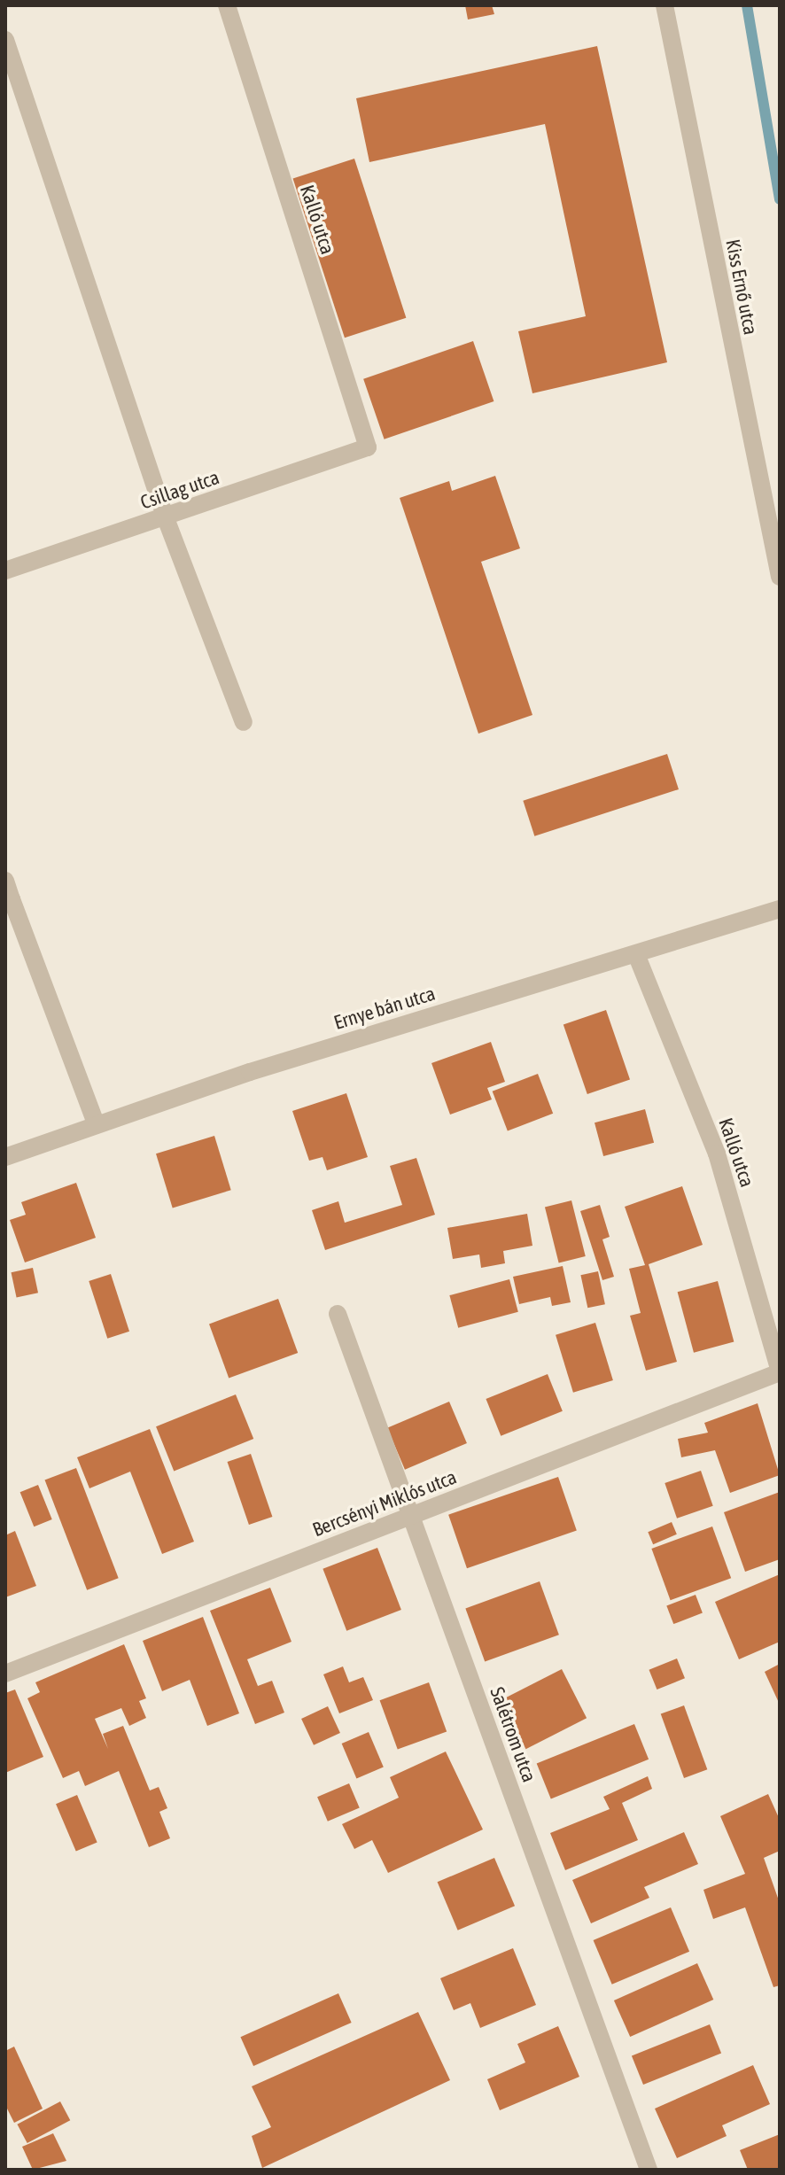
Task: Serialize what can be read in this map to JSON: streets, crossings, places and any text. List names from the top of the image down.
{
  "streets": {
    "street": [
      "Kalló utca",
      "Kiss Ernő utca",
      "Csillag utca",
      "Ernye bán utca",
      "Bercsényi Miklós utca",
      "Salétrom utca"
    ]
  },
  "crossings": [
    ["Kalló utca", "Csillag utca"],
    ["Kalló utca", "Ernye bán utca"],
    ["Kalló utca", "Bercsényi Miklós utca"],
    ["Bercsényi Miklós utca", "Salétrom utca"]
  ]
}
